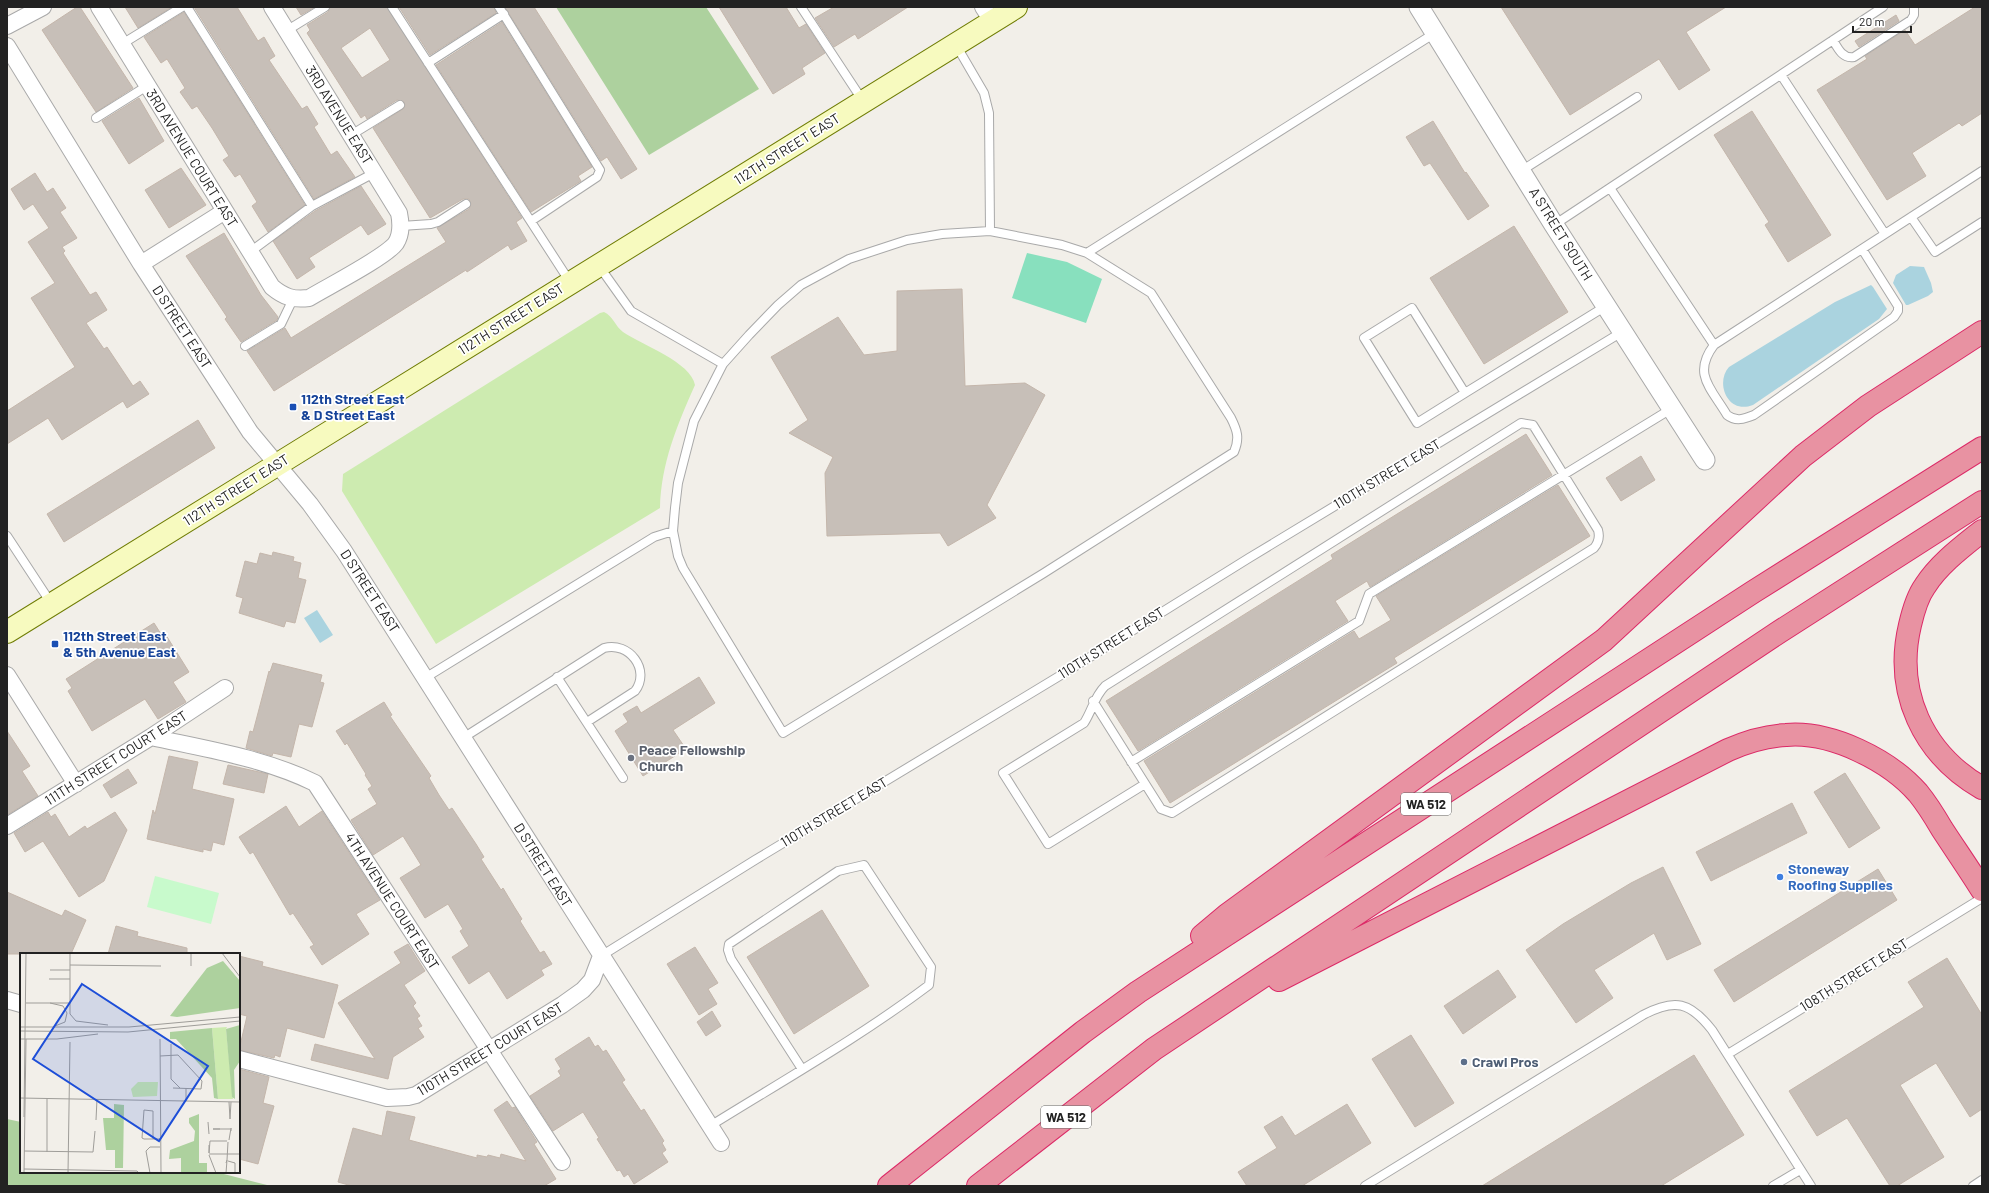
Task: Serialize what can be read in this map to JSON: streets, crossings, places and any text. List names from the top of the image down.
{
  "streets": {
    "highway": ["WA 512"],
    "main road": ["112TH STREET EAST"],
    "street": [
      "3RD AVENUE EAST",
      "3RD AVENUE COURT EAST",
      "A STREET SOUTH",
      "D STREET EAST",
      "111TH STREET COURT EAST",
      "4TH AVENUE COURT EAST",
      "110TH STREET COURT EAST"
    ],
    "lane": ["110TH STREET EAST", "108TH STREET EAST"]
  },
  "crossings": [
    ["112TH STREET EAST", "D STREET EAST"],
    ["A STREET SOUTH", "110TH STREET EAST"],
    ["D STREET EAST", "110TH STREET EAST"],
    ["D STREET EAST", "110TH STREET COURT EAST"],
    ["110TH STREET EAST", "110TH STREET COURT EAST"],
    ["111TH STREET COURT EAST", "4TH AVENUE COURT EAST"],
    ["4TH AVENUE COURT EAST", "110TH STREET COURT EAST"]
  ],
  "places": {
    "transit": ["112th Street East & D Street East", "112th Street East & 5th Avenue East"],
    "other": ["Peace Fellowship Church", "Stoneway Roofing Supplies", "Crawl Pros"]
  },
  "scale_bar": "20 m"
}
